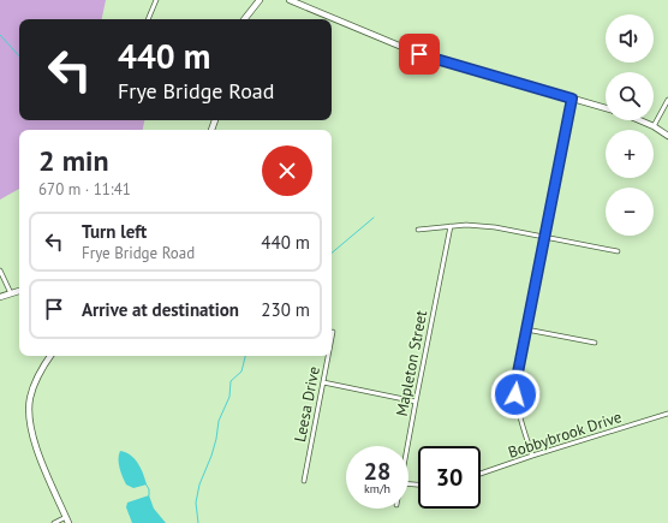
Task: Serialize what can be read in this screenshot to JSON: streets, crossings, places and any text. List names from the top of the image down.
{
  "streets": {
    "street": ["Mapleton Street", "Leesa Drive", "Bobbybrook Drive"]
  },
  "page": {
    "map_buttons": ["+", "−"],
    "turn": ["440 m", "Frye Bridge Road"],
    "heading": ["2 min", "670 m · 11:41"],
    "list": [
      {
        "name": "Turn left",
        "note": "Frye Bridge Road",
        "value": "440 m"
      },
      {
        "name": "Arrive at destination",
        "value": "230 m"
      }
    ],
    "speed": "28 km/h",
    "limit": "30"
  }
}
